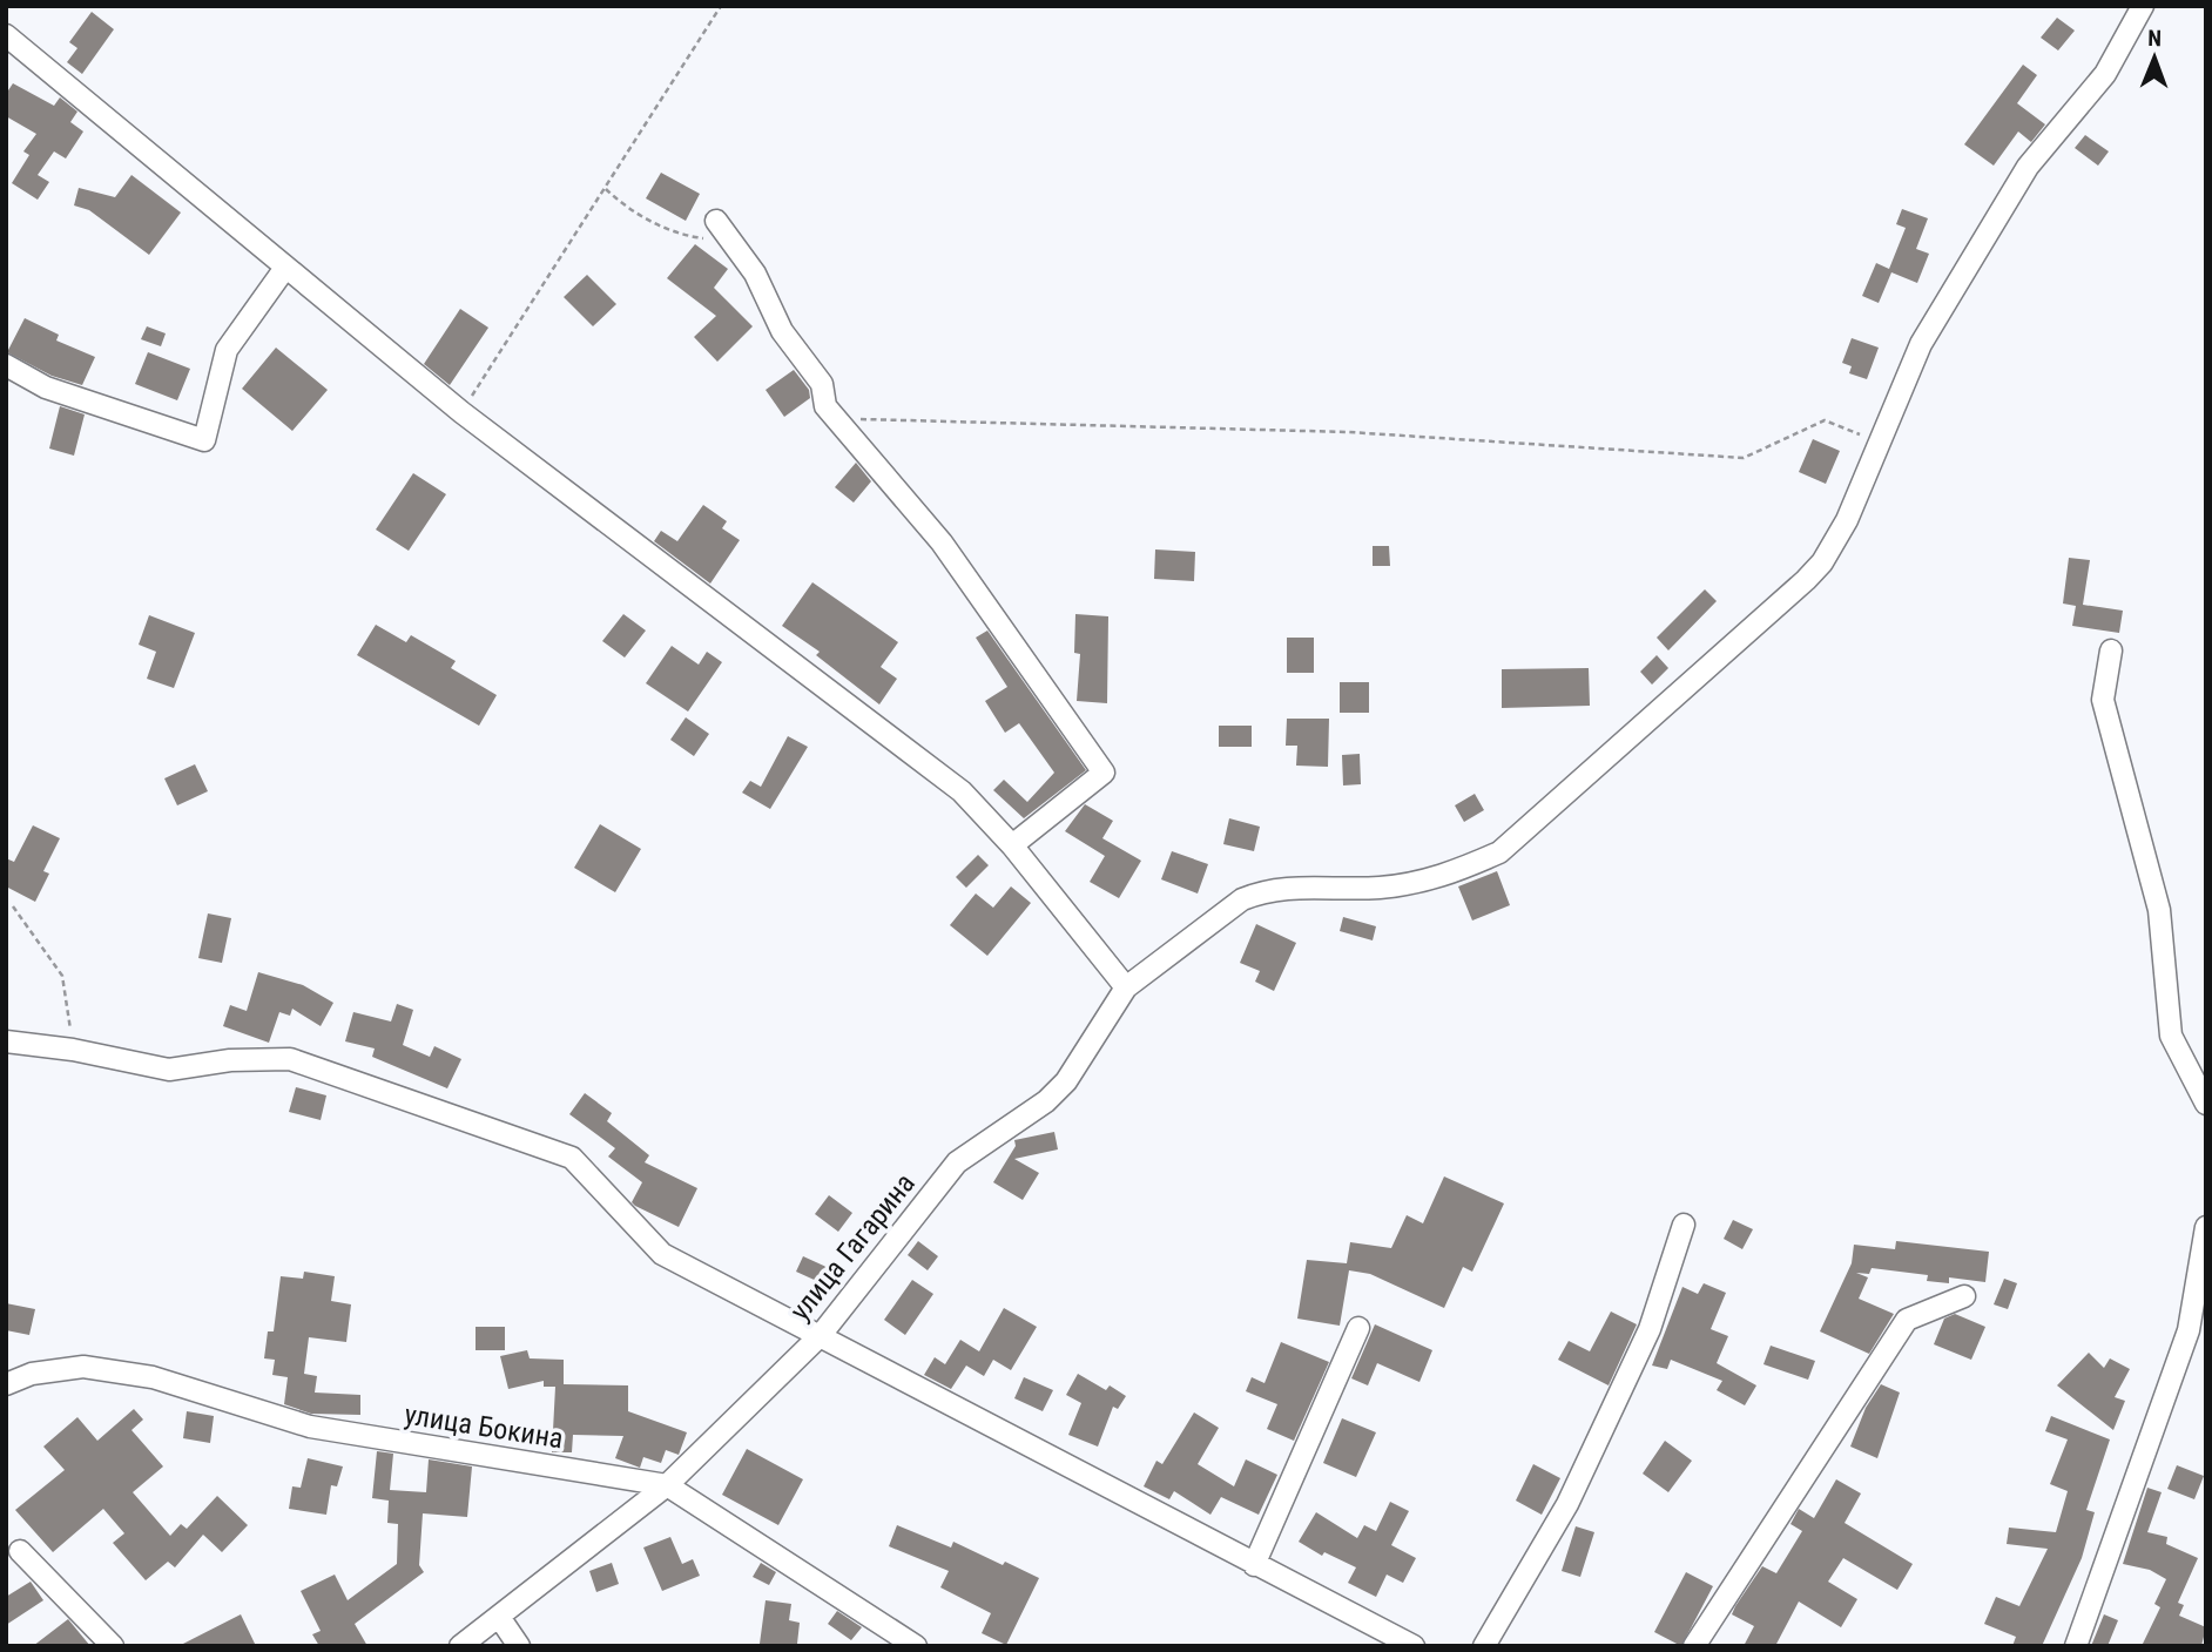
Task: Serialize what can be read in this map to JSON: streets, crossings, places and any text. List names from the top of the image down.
{
  "streets": {
    "street": ["улица Гагарина", "улица Бокина"]
  },
  "crossings": [
    ["улица Гагарина", "улица Бокина"]
  ],
  "north": "top"
}
